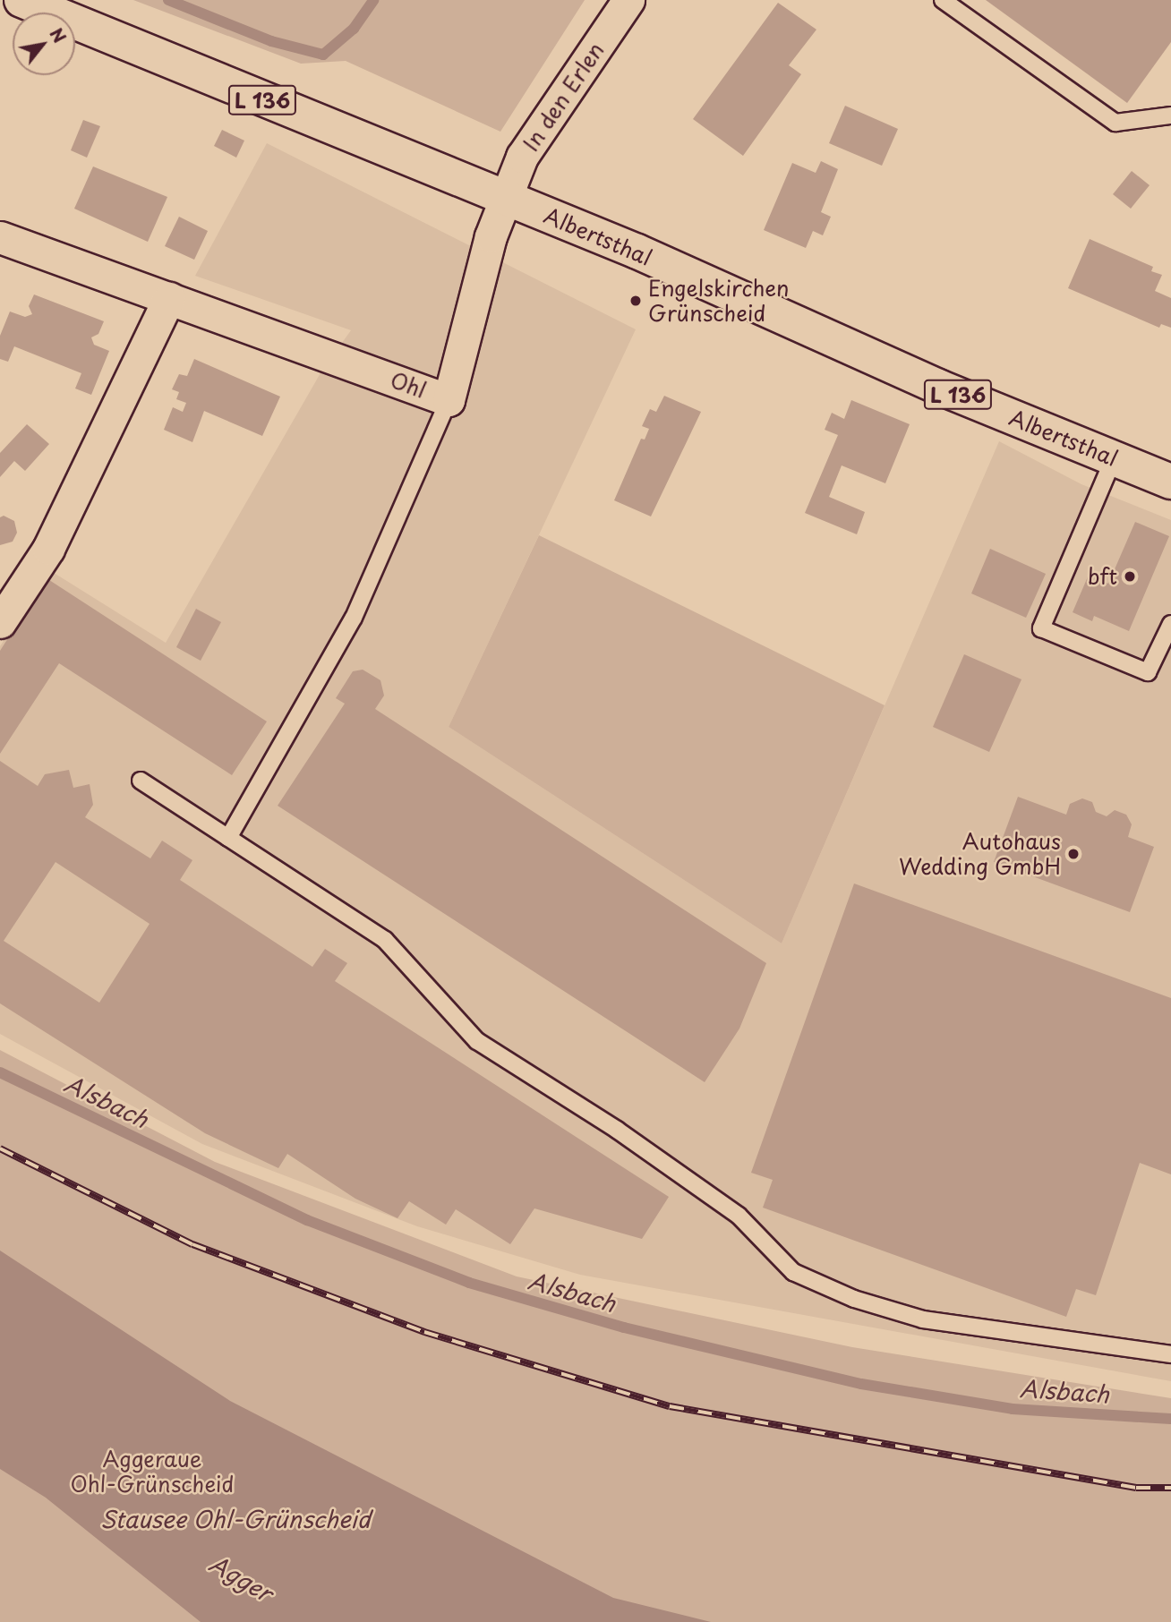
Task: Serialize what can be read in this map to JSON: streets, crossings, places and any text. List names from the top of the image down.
{
  "streets": {
    "main road": ["L 136", "Albertsthal"],
    "street": ["In den Erlen", "Ohl"]
  },
  "crossings": [
    ["In den Erlen", "Albertsthal"],
    ["In den Erlen", "Ohl"],
    ["Albertsthal", "Ohl"]
  ],
  "water": ["Alsbach", "Stausee Ohl-Grünscheid", "Agger"],
  "parks": ["Aggeraue Ohl-Grünscheid"],
  "places": ["Engelskirchen Grünscheid", "bft", "Autohaus Wedding GmbH"],
  "north": "top right"
}
